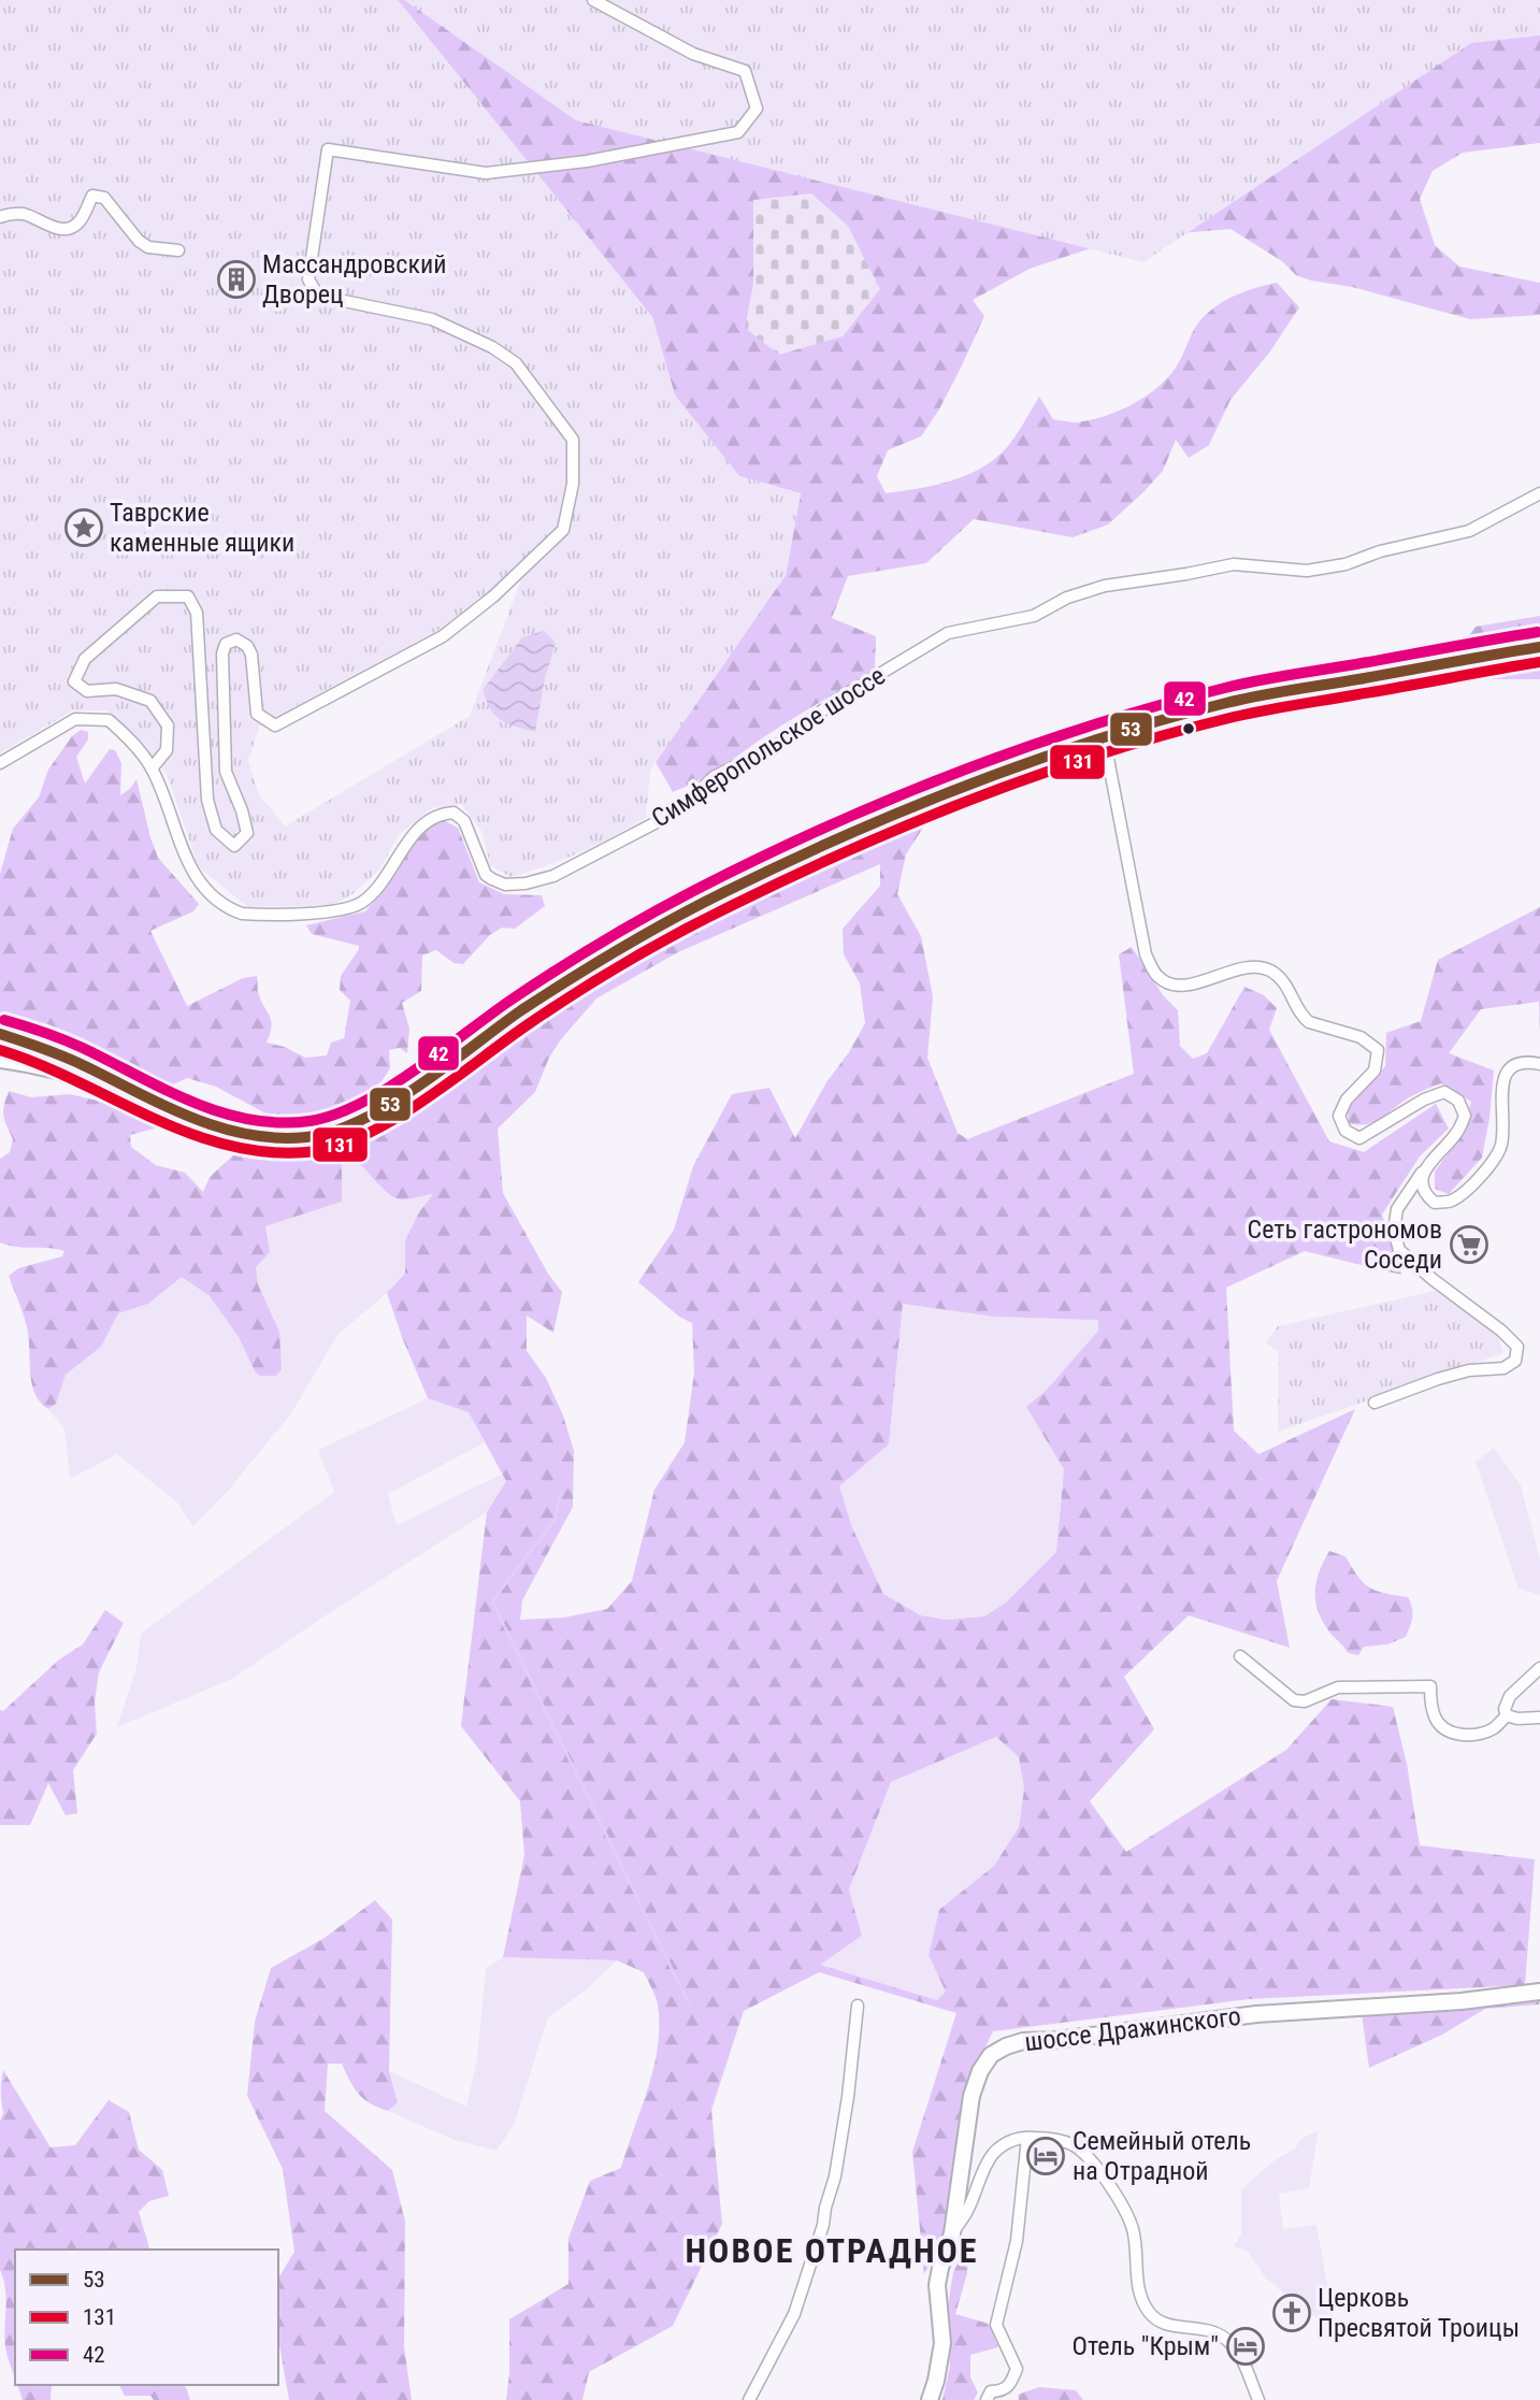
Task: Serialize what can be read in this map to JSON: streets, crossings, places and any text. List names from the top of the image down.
{
  "streets": {
    "main road": ["шоссе Дражинского"],
    "street": ["Симферопольское шоссе"]
  },
  "districts": ["НОВОЕ ОТРАДНОЕ"],
  "places": {
    "building": ["Массандровский Дворец"],
    "place": ["Таврские каменные ящики"],
    "supermarket": ["Сеть гастрономов Соседи"],
    "hotel": ["Семейный отель на Отрадной", "Отель \"Крым\""],
    "church": ["Церковь Пресвятой Троицы"]
  },
  "lines": ["transit line 42", "transit line 53", "transit line 131"],
  "legend": ["53", "131", "42"]
}
